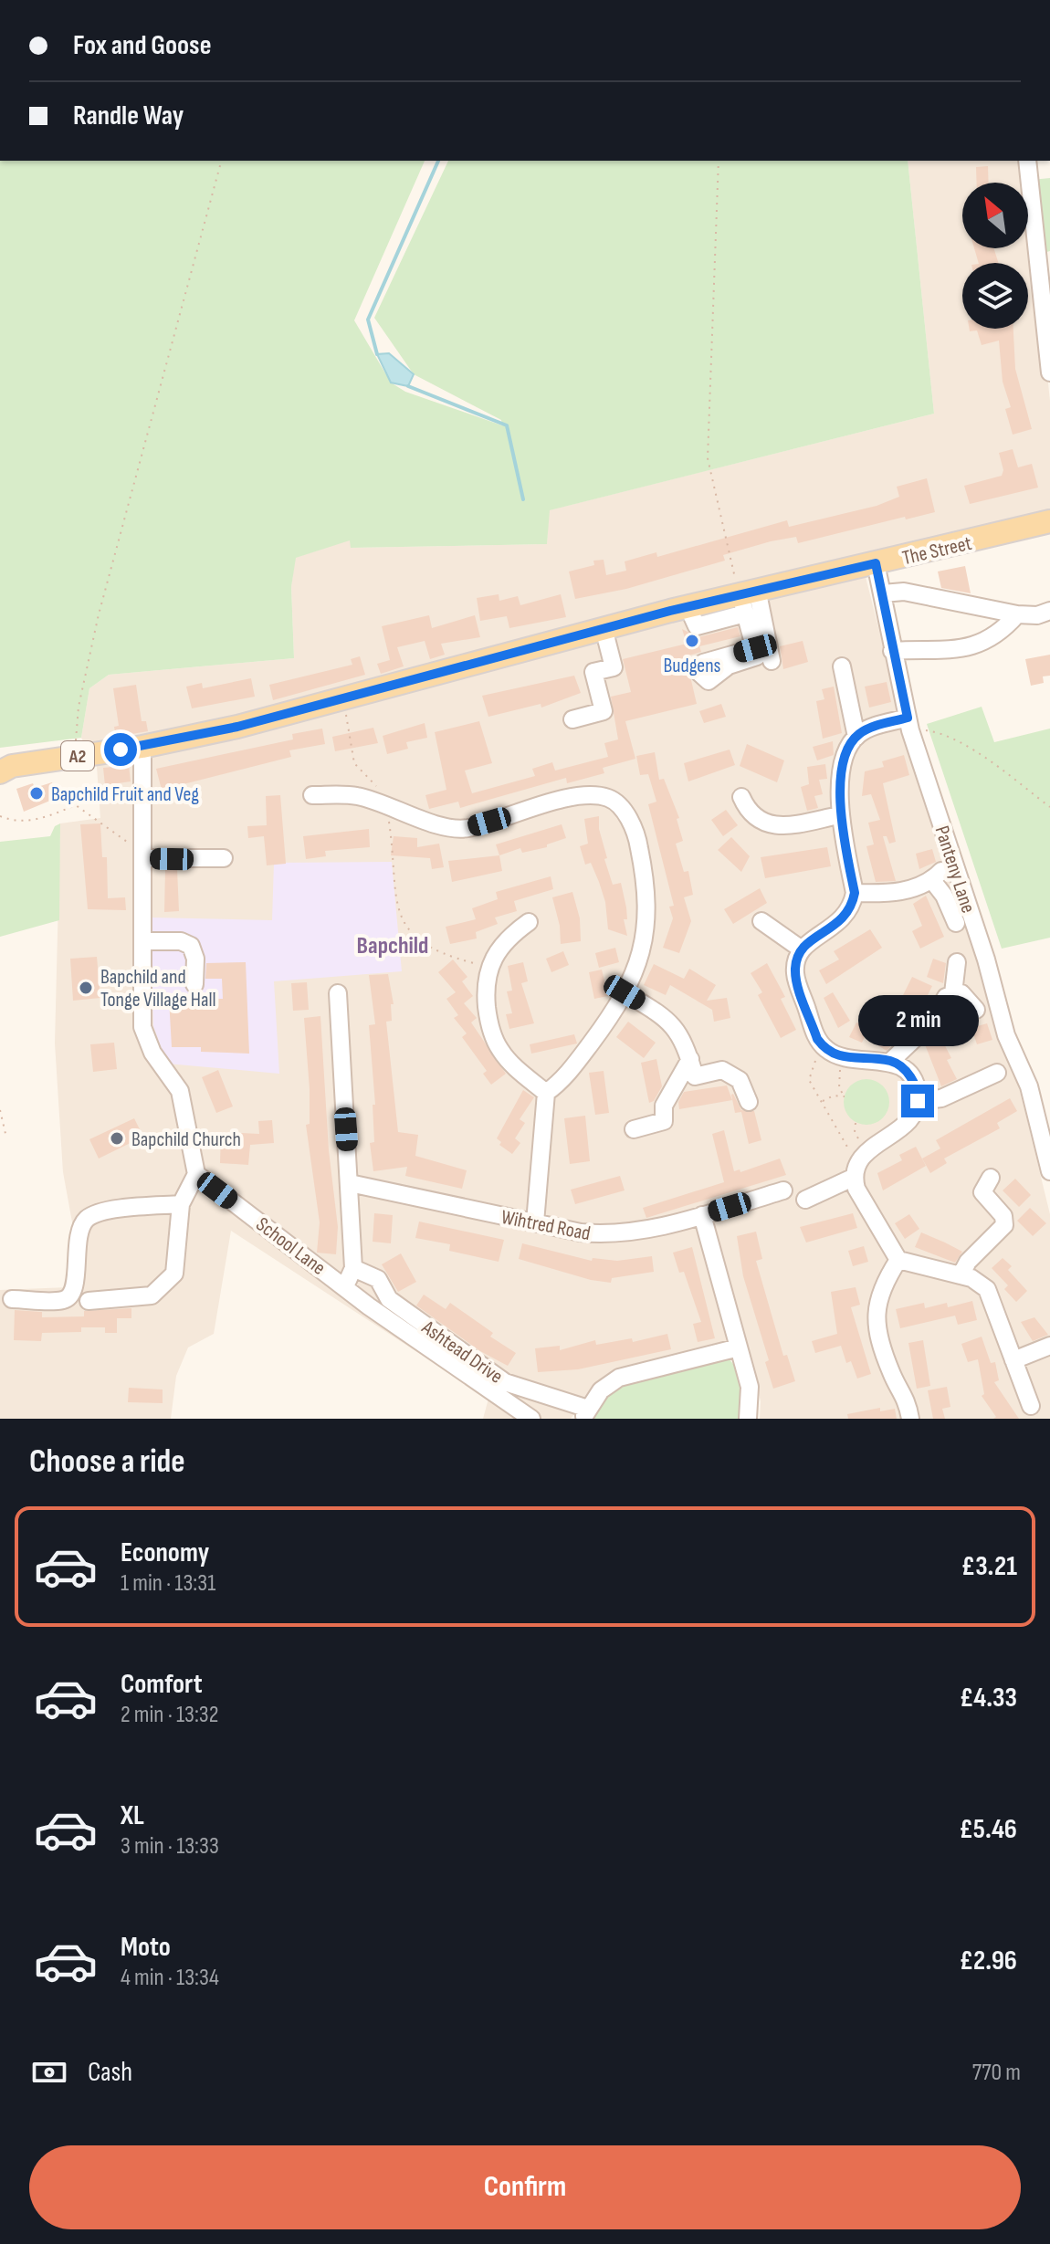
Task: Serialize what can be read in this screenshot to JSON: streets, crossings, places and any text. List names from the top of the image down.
{
  "streets": {
    "main road": ["The Street", "A2"],
    "street": [
      "Panteny Lane",
      "Wihtred Road",
      "School Lane",
      "Ashtead Drive"
    ]
  },
  "crossings": [
    ["The Street", "A2"],
    ["The Street", "Panteny Lane"]
  ],
  "districts": ["Bapchild"],
  "places": [
    "Budgens",
    "Bapchild Fruit and Veg",
    "Bapchild and Tonge Village Hall",
    "Bapchild Church"
  ],
  "north": "top left",
  "page": {
    "banner": ["Fox and Goose", "Randle Way"],
    "bubble": "2 min",
    "heading": "Choose a ride",
    "list": [
      {
        "name": "Economy",
        "note": "1 min · 13:31",
        "value": "£3.21"
      },
      {
        "name": "Comfort",
        "note": "2 min · 13:32",
        "value": "£4.33"
      },
      {
        "name": "XL",
        "note": "3 min · 13:33",
        "value": "£5.46"
      },
      {
        "name": "Moto",
        "note": "4 min · 13:34",
        "value": "£2.96"
      }
    ],
    "pay": ["Cash", "770 m"],
    "buttons": "Confirm"
  }
}
